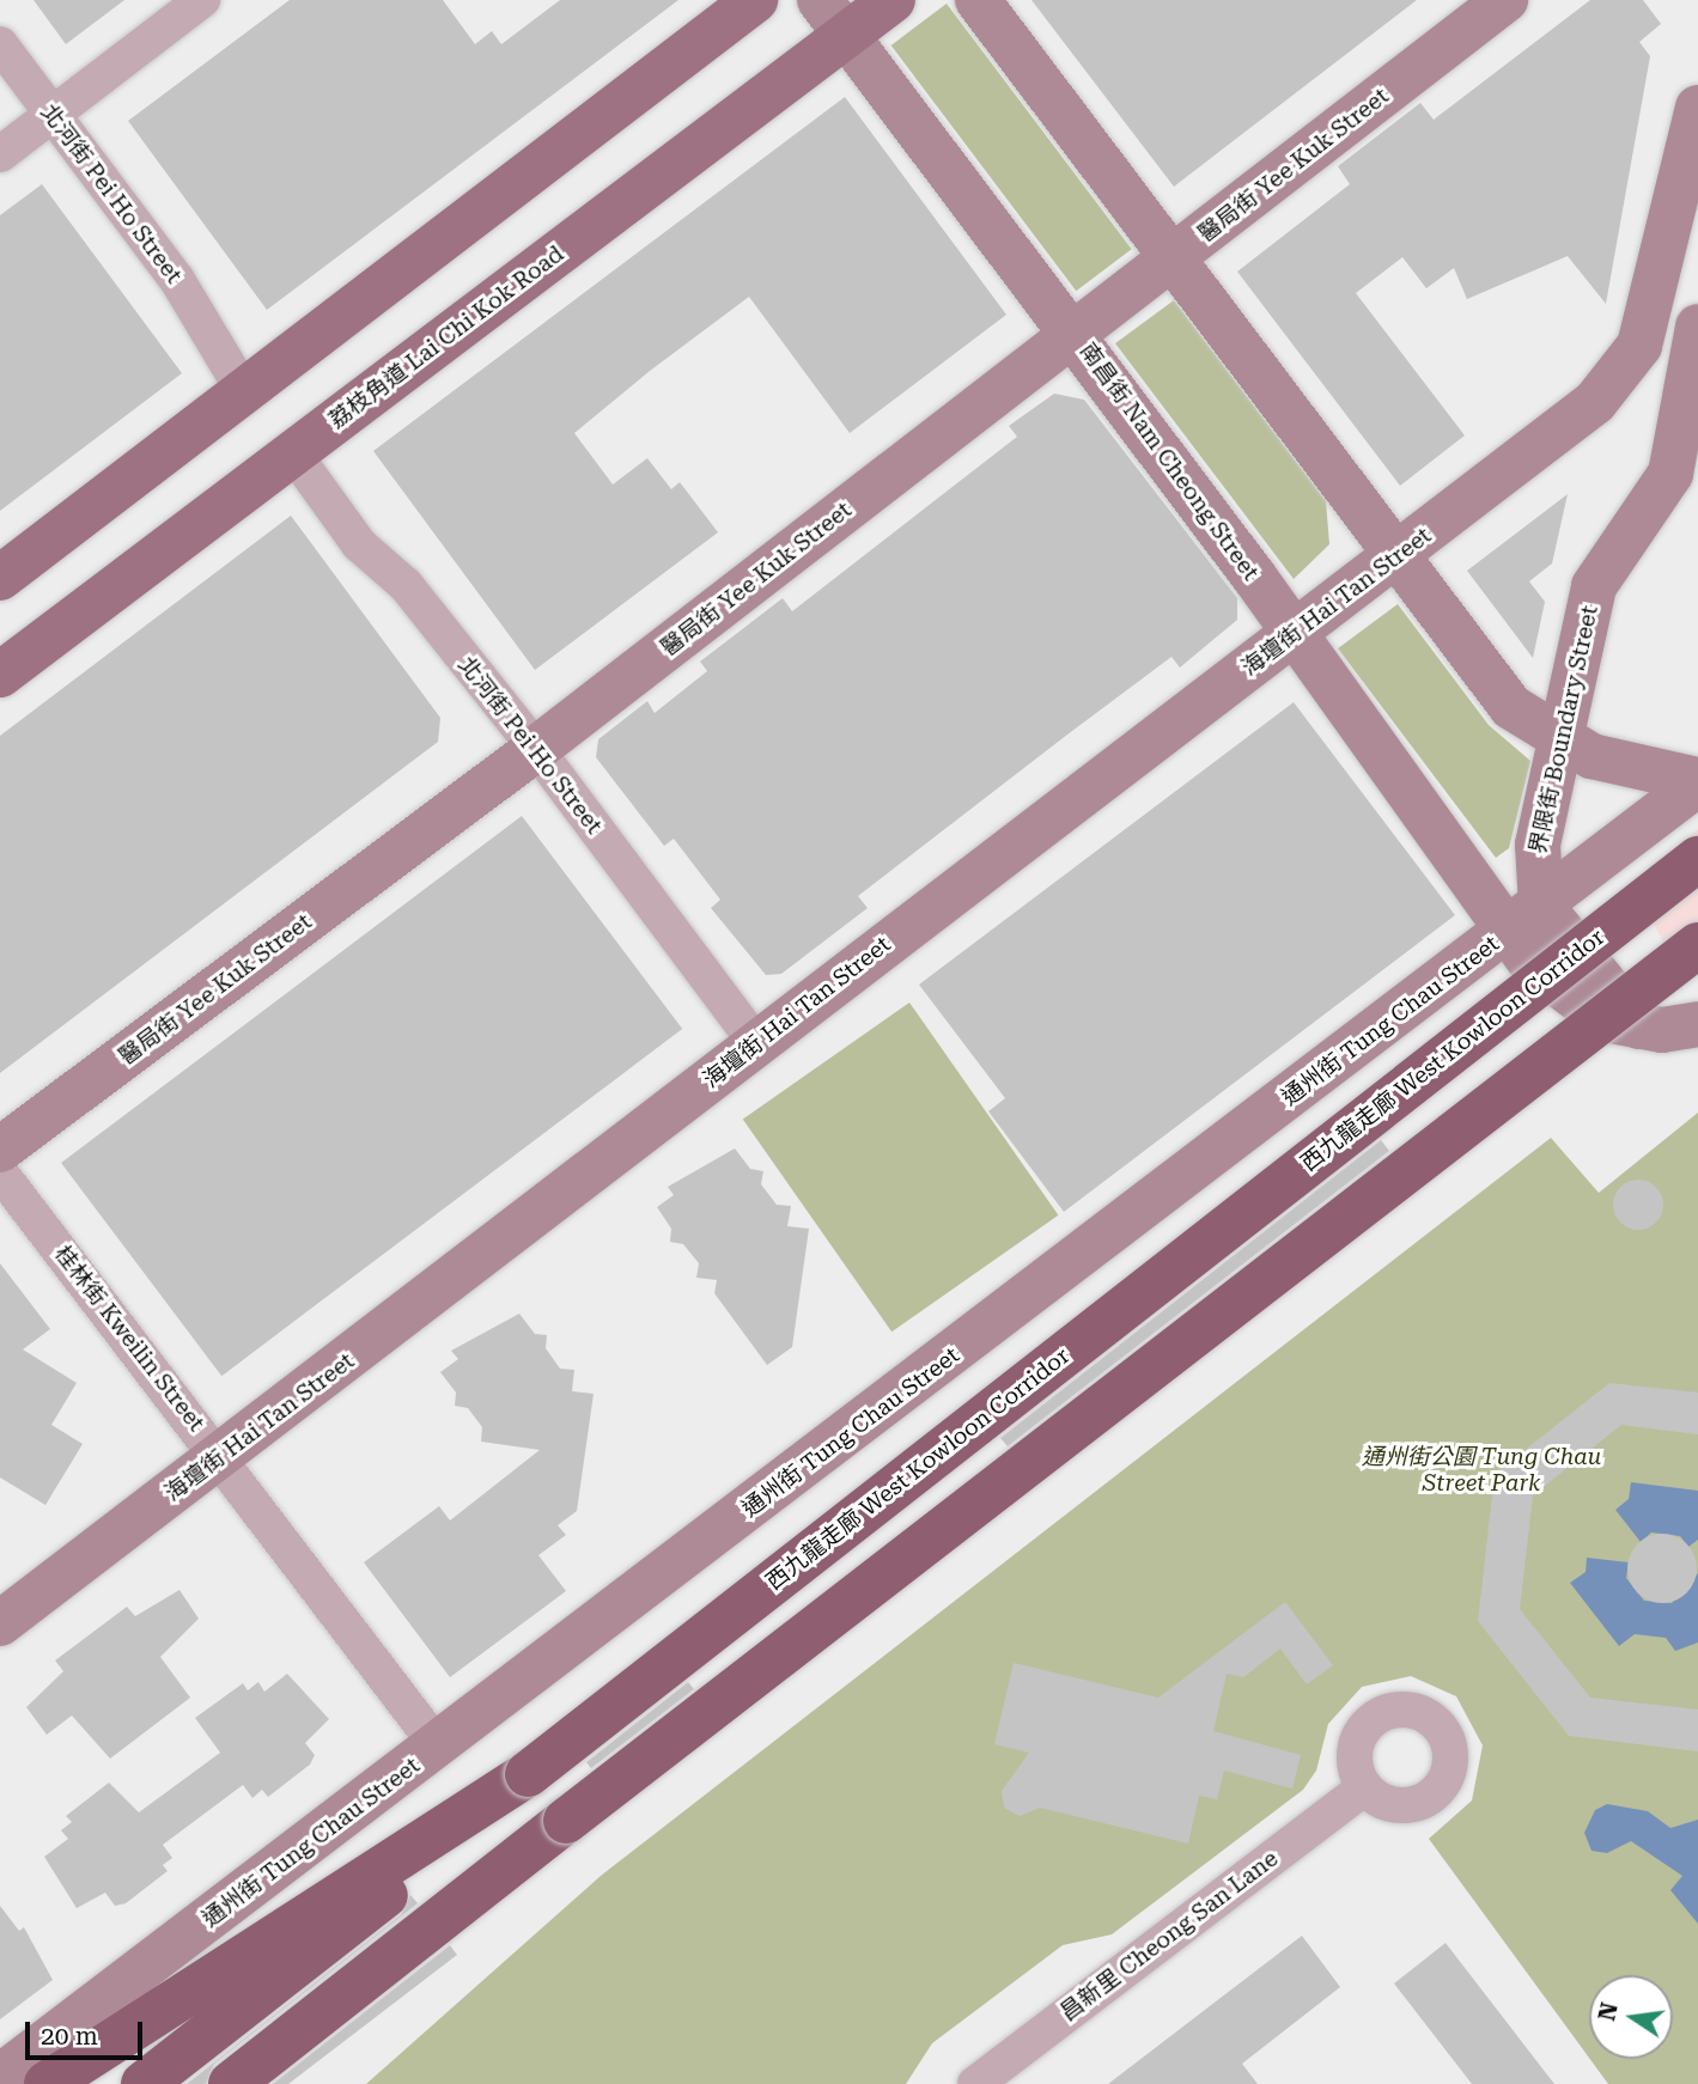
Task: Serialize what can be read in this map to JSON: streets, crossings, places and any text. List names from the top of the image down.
{
  "streets": {
    "highway": ["西九龍走廊 West Kowloon Corridor"],
    "main road": ["荔枝角道 Lai Chi Kok Road"],
    "street": [
      "醫局街 Yee Kuk Street",
      "北河街 Pei Ho Street",
      "南昌街 Nam Cheong Street",
      "海壇街 Hai Tan Street",
      "界限街 Boundary Street",
      "通州街 Tung Chau Street",
      "桂林街 Kweilin Street",
      "昌新里 Cheong San Lane"
    ]
  },
  "crossings": [
    ["醫局街 Yee Kuk Street", "北河街 Pei Ho Street"],
    ["醫局街 Yee Kuk Street", "南昌街 Nam Cheong Street"],
    ["北河街 Pei Ho Street", "荔枝角道 Lai Chi Kok Road"],
    ["北河街 Pei Ho Street", "海壇街 Hai Tan Street"],
    ["荔枝角道 Lai Chi Kok Road", "南昌街 Nam Cheong Street"],
    ["南昌街 Nam Cheong Street", "海壇街 Hai Tan Street"],
    ["南昌街 Nam Cheong Street", "界限街 Boundary Street"],
    ["南昌街 Nam Cheong Street", "通州街 Tung Chau Street"],
    ["海壇街 Hai Tan Street", "桂林街 Kweilin Street"],
    ["界限街 Boundary Street", "通州街 Tung Chau Street"],
    ["通州街 Tung Chau Street", "桂林街 Kweilin Street"]
  ],
  "parks": ["通州街公園 Tung Chau Street Park"],
  "scale_bar": "20 m",
  "north": "left"
}
